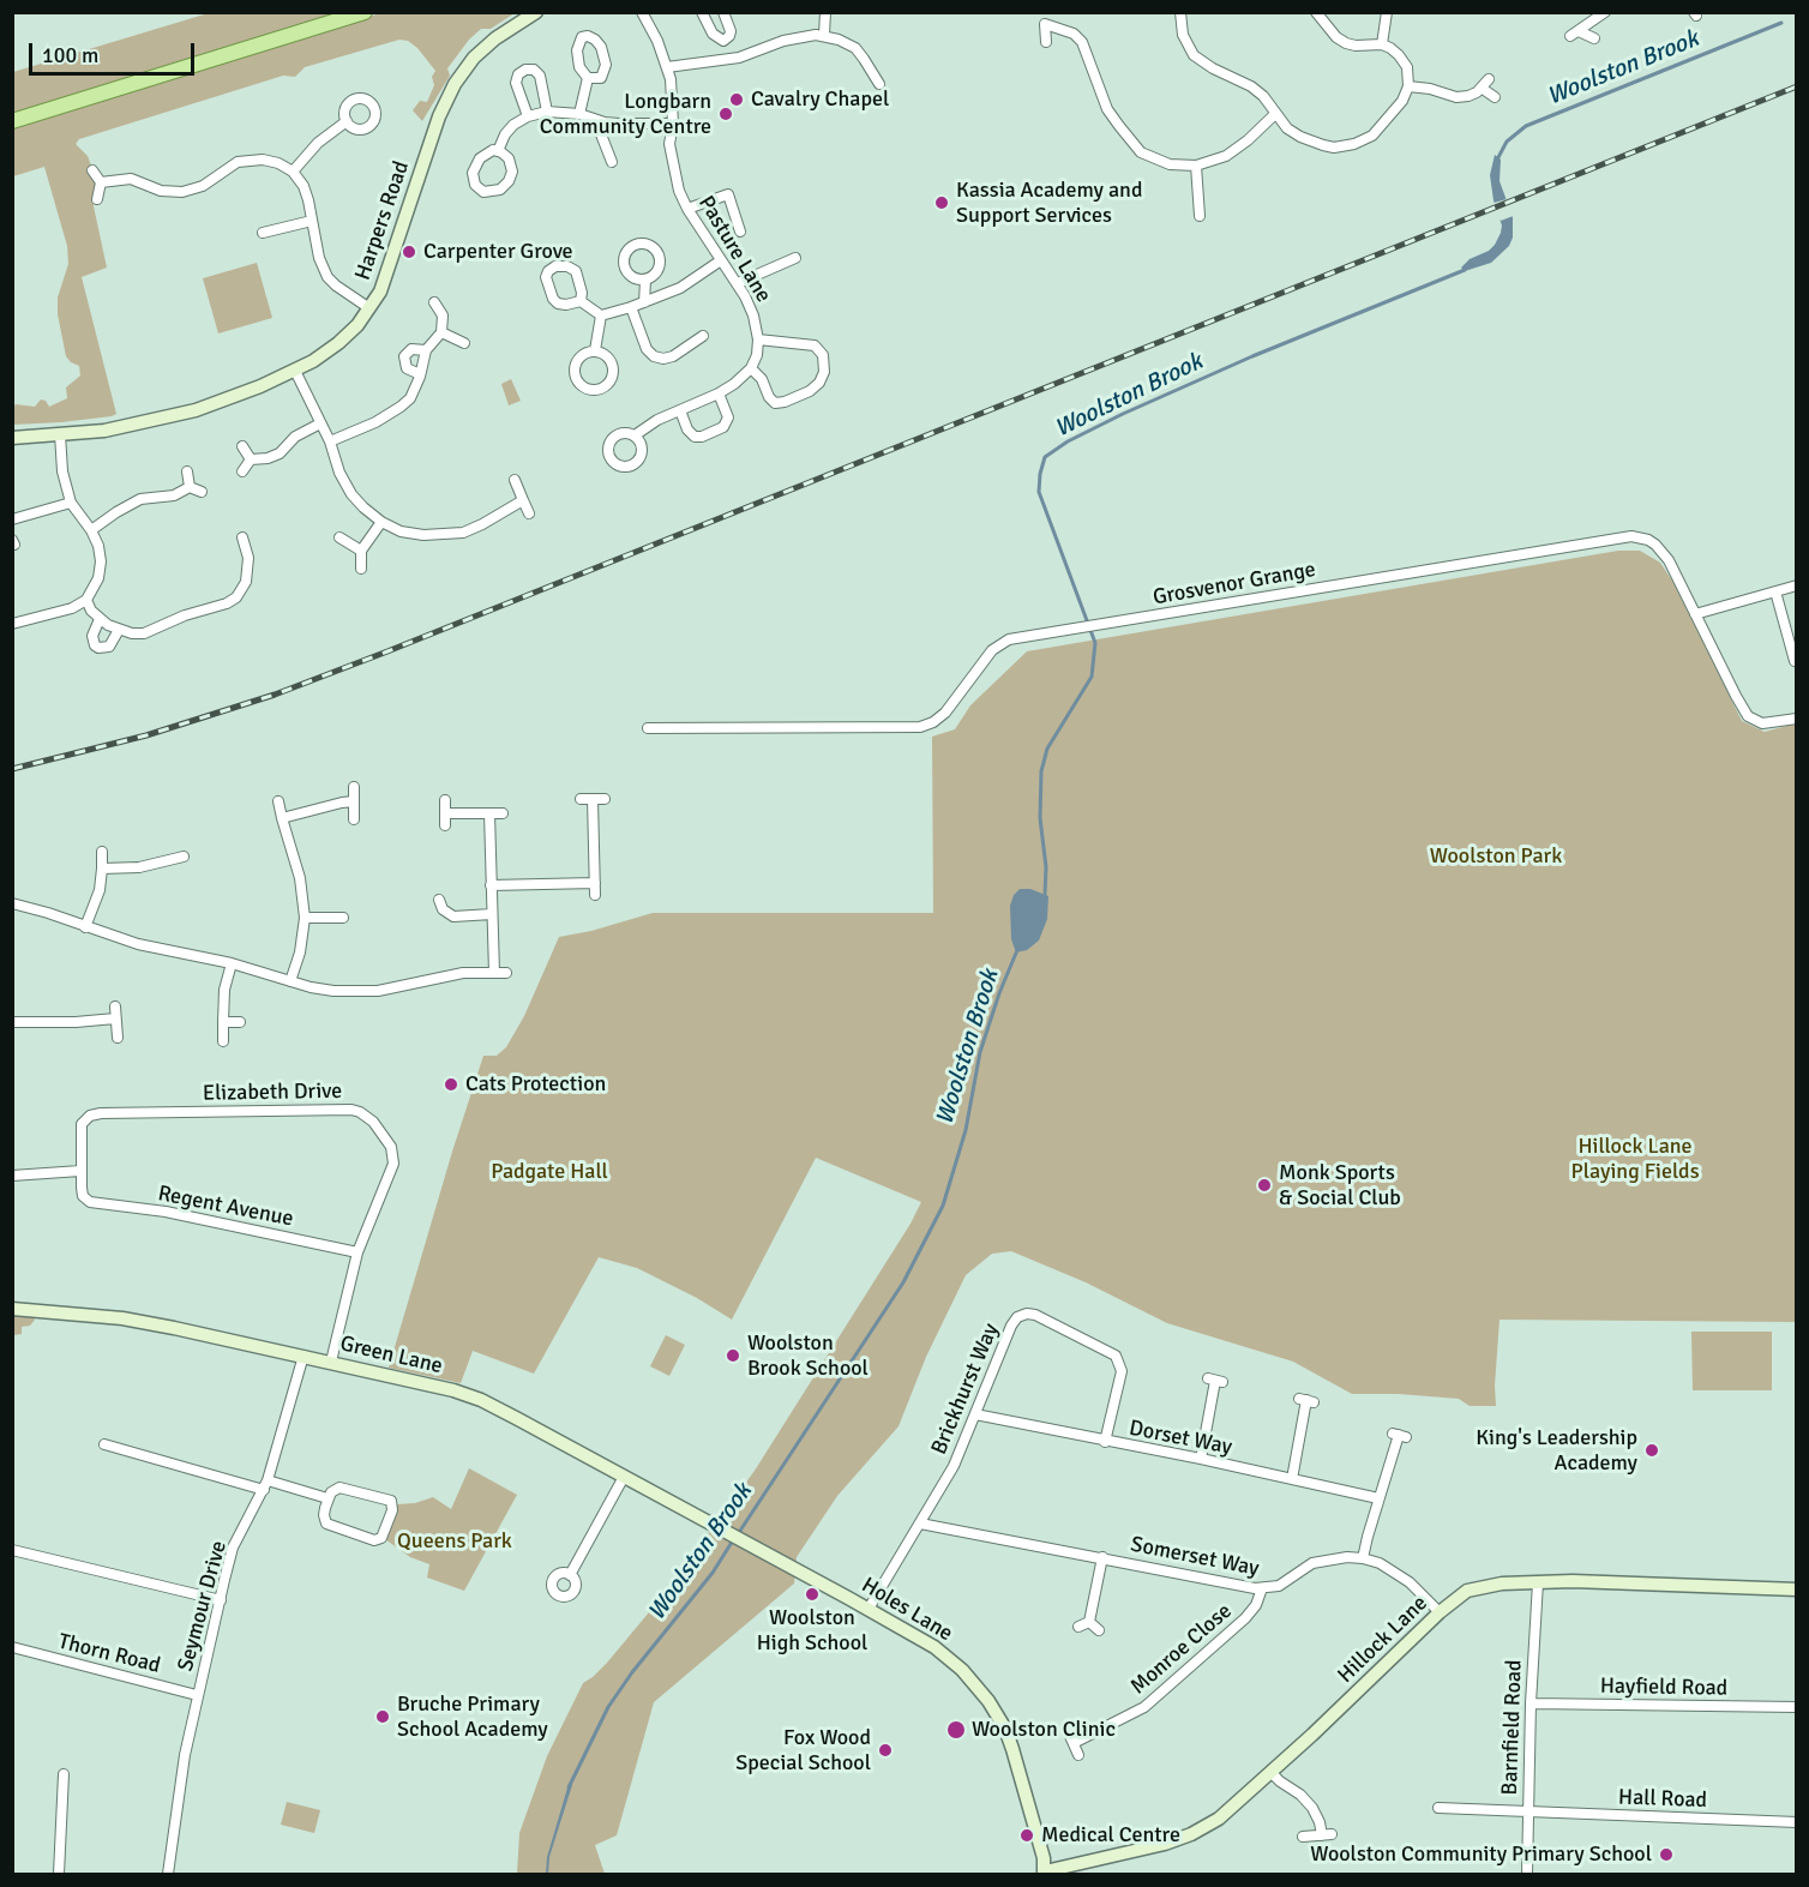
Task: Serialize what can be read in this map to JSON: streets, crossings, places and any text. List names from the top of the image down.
{
  "streets": {
    "street": [
      "Harpers Road",
      "Pasture Lane",
      "Grosvenor Grange",
      "Elizabeth Drive",
      "Regent Avenue",
      "Green Lane",
      "Brickhurst Way",
      "Dorset Way",
      "Somerset Way",
      "Seymour Drive",
      "Holes Lane",
      "Hillock Lane",
      "Monroe Close",
      "Thorn Road",
      "Hayfield Road",
      "Barnfield Road",
      "Hall Road"
    ]
  },
  "crossings": [
    ["Elizabeth Drive", "Regent Avenue"],
    ["Elizabeth Drive", "Green Lane"],
    ["Green Lane", "Seymour Drive"],
    ["Green Lane", "Holes Lane"],
    ["Brickhurst Way", "Dorset Way"],
    ["Brickhurst Way", "Somerset Way"],
    ["Brickhurst Way", "Holes Lane"],
    ["Somerset Way", "Hillock Lane"],
    ["Somerset Way", "Monroe Close"],
    ["Seymour Drive", "Thorn Road"],
    ["Holes Lane", "Hillock Lane"],
    ["Hillock Lane", "Barnfield Road"],
    ["Hayfield Road", "Barnfield Road"],
    ["Barnfield Road", "Hall Road"]
  ],
  "water": ["Woolston Brook"],
  "parks": [
    "Woolston Park",
    "Hillock Lane Playing Fields",
    "Padgate Hall",
    "Queens Park"
  ],
  "places": [
    "Cavalry Chapel",
    "Longbarn Community Centre",
    "Kassia Academy and Support Services",
    "Carpenter Grove",
    "Cats Protection",
    "Monk Sports & Social Club",
    "Woolston Brook School",
    "King's Leadership Academy",
    "Woolston High School",
    "Bruche Primary School Academy",
    "Woolston Clinic",
    "Fox Wood Special School",
    "Medical Centre",
    "Woolston Community Primary School"
  ],
  "scale_bar": "100 m"
}
